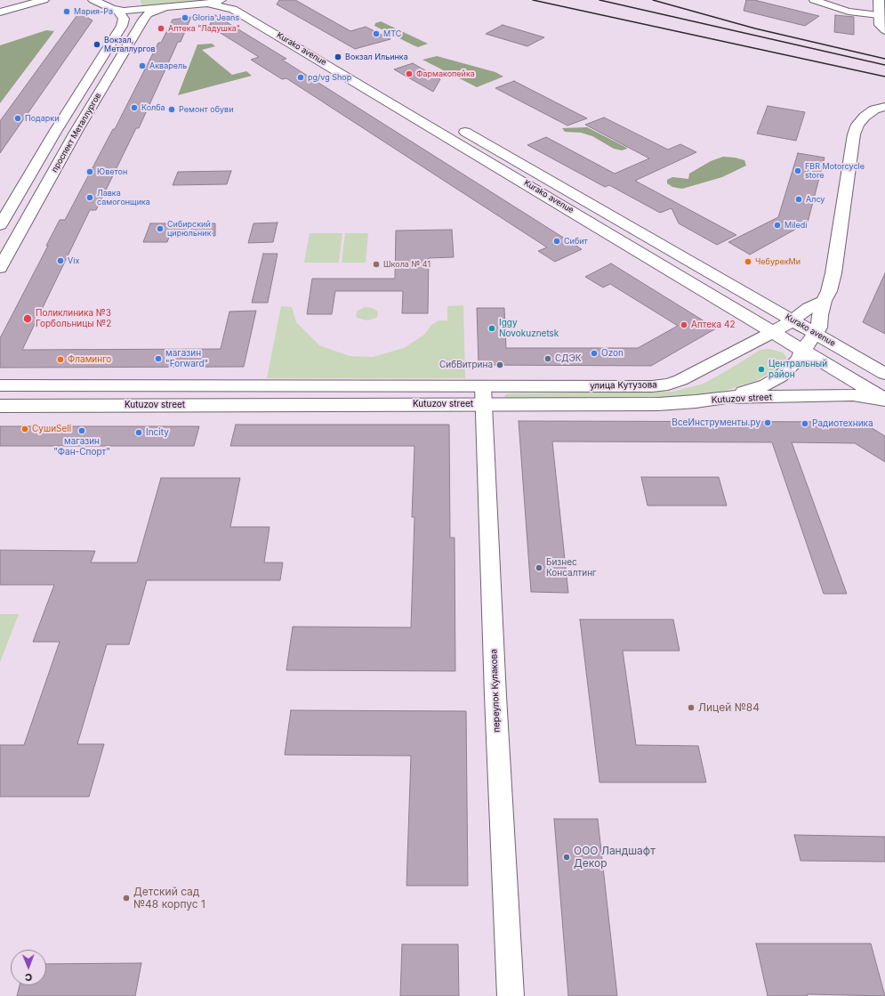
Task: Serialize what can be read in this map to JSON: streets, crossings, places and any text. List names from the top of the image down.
{
  "streets": {
    "main road": [
      "Kurako avenue",
      "проспект Металлургов",
      "улица Кутузова",
      "Kutuzov street"
    ],
    "street": ["переулок Кулакова"]
  },
  "crossings": [
    ["Kurako avenue", "улица Кутузова"],
    ["Kurako avenue", "Kutuzov street"],
    ["улица Кутузова", "Kutuzov street"],
    ["улица Кутузова", "переулок Кулакова"],
    ["Kutuzov street", "переулок Кулакова"]
  ],
  "places": [
    "Мария-Ра",
    "Gloria Jeans",
    "Аптека \"Ладушка\"",
    "МТС",
    "Вокзал, Металлургов",
    "Вокзал Ильинка",
    "Акварель",
    "Фармакопейка",
    "pg/vg Shop",
    "Колба",
    "Ремонт обуви",
    "Подарки",
    "FBR Motorcycle store",
    "Юветон",
    "Лавка самогонщика",
    "Алсу",
    "Miledi",
    "Сибирский цирюльник",
    "Сибит",
    "Vix",
    "ЧебурекМи",
    "Школа № 41",
    "Поликлиника №3 Горбольницы №2",
    "Аптека 42",
    "Iggy Novokuznetsk",
    "Ozon",
    "магазин \"Forward\"",
    "СДЭК",
    "Фламинго",
    "СибВитрина",
    "Центральный район",
    "ВсеИнструменты.ру",
    "Радиотехника",
    "СушиSell",
    "магазин \"Фан-Спорт\"",
    "Incity",
    "Бизнес Консалтинг",
    "Лицей №84",
    "ООО Ландшафт Декор",
    "Детский сад №48 корпус 1"
  ],
  "north": "bottom"
}
